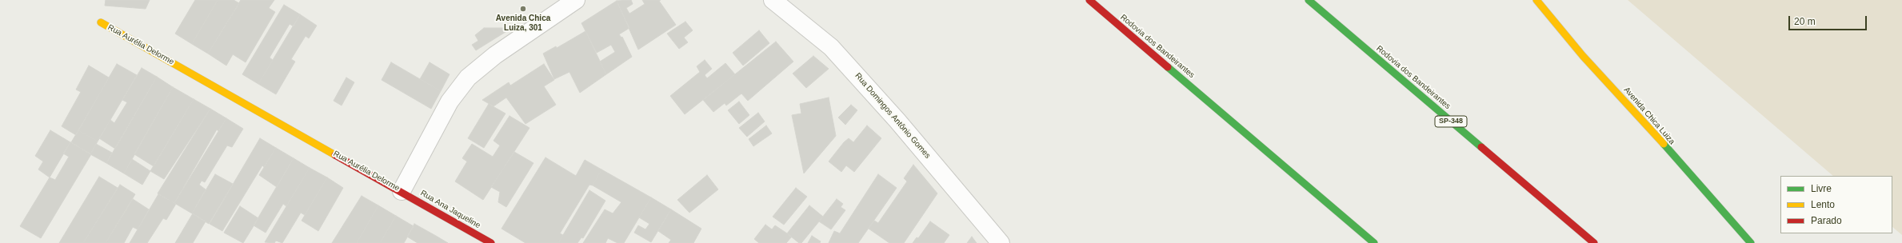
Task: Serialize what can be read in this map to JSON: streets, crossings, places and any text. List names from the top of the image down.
{
  "streets": {
    "main road": [
      "Rua Aurélia Delorme",
      "Rodovia dos Bandeirantes",
      "Avenida Chica Luiza",
      "SP-348",
      "Rua Ana Jaqueline"
    ],
    "street": ["Rua Domingos Antônio Gomes"]
  },
  "crossings": [
    ["Rua Aurélia Delorme", "Rua Ana Jaqueline"]
  ],
  "places": ["Avenida Chica Luiza, 301"],
  "legend": ["Livre", "Lento", "Parado"],
  "scale_bar": "20 m"
}
